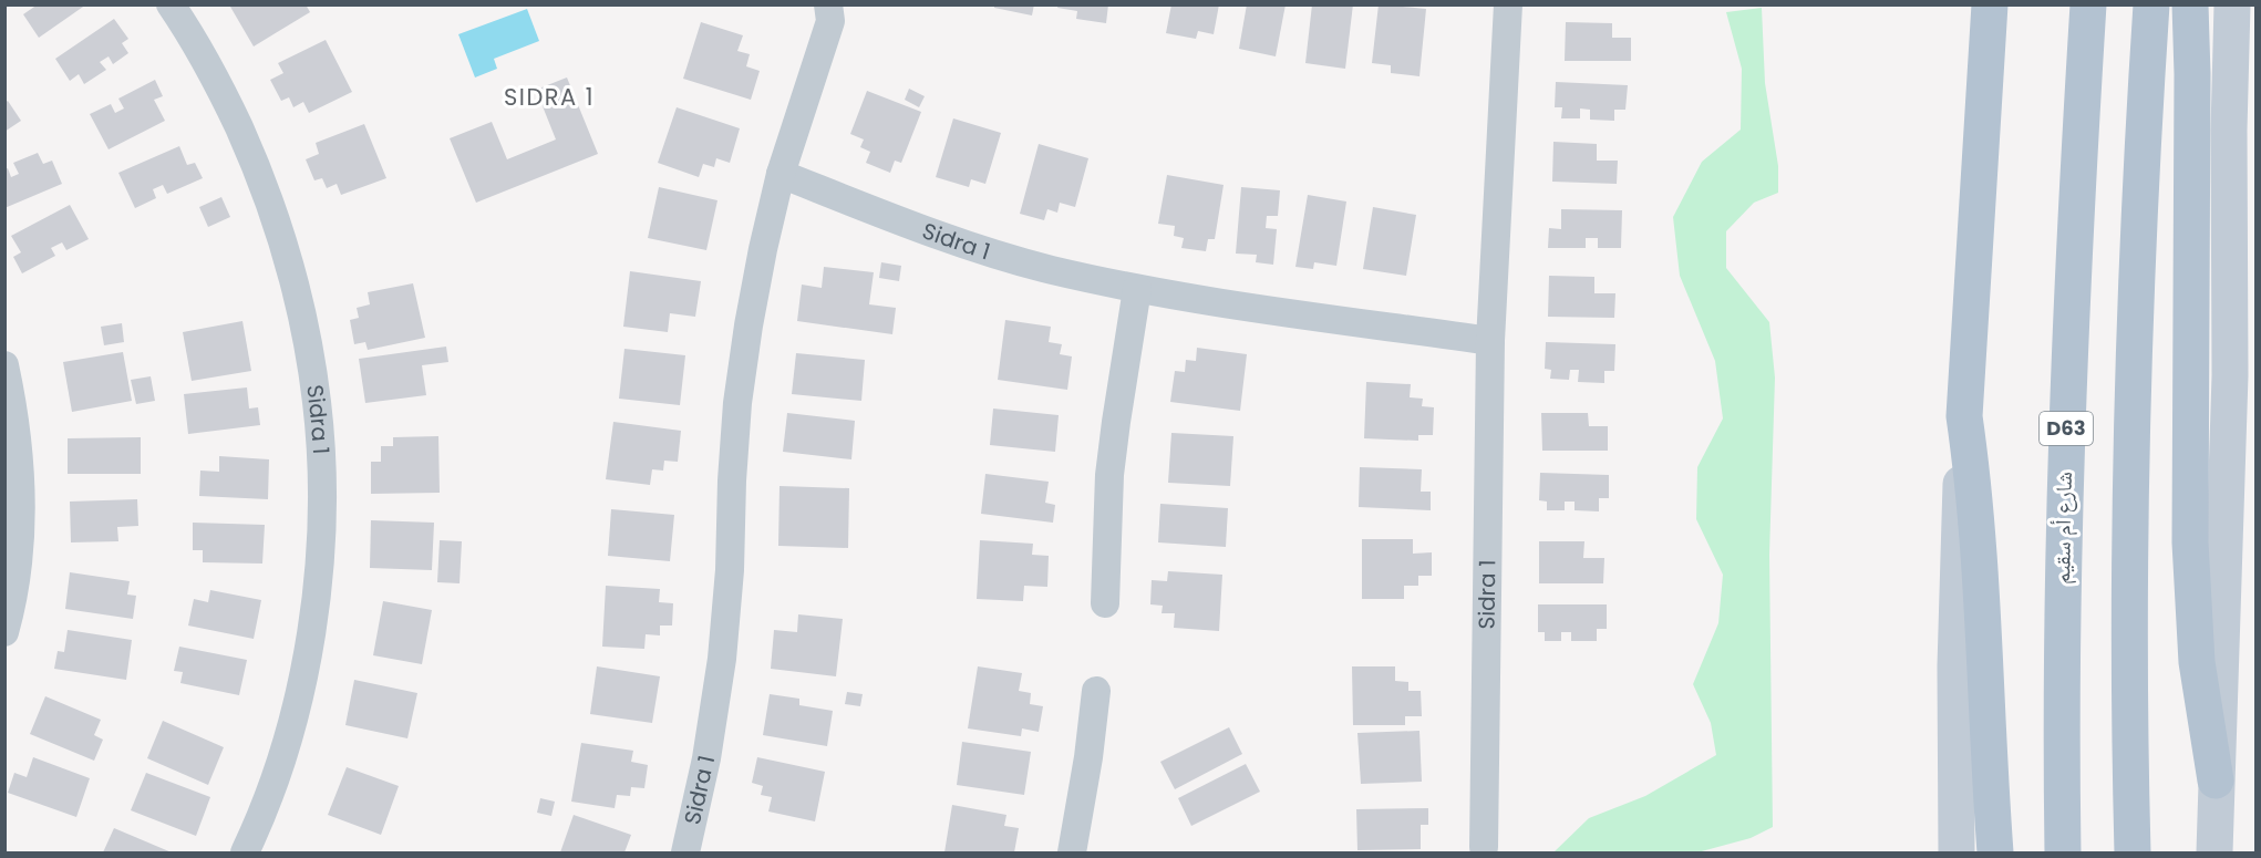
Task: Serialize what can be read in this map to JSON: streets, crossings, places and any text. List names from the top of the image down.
{
  "streets": {
    "main road": ["D63", "شارع أم سقيم"],
    "street": ["Sidra 1"]
  },
  "districts": ["SIDRA 1"]
}
